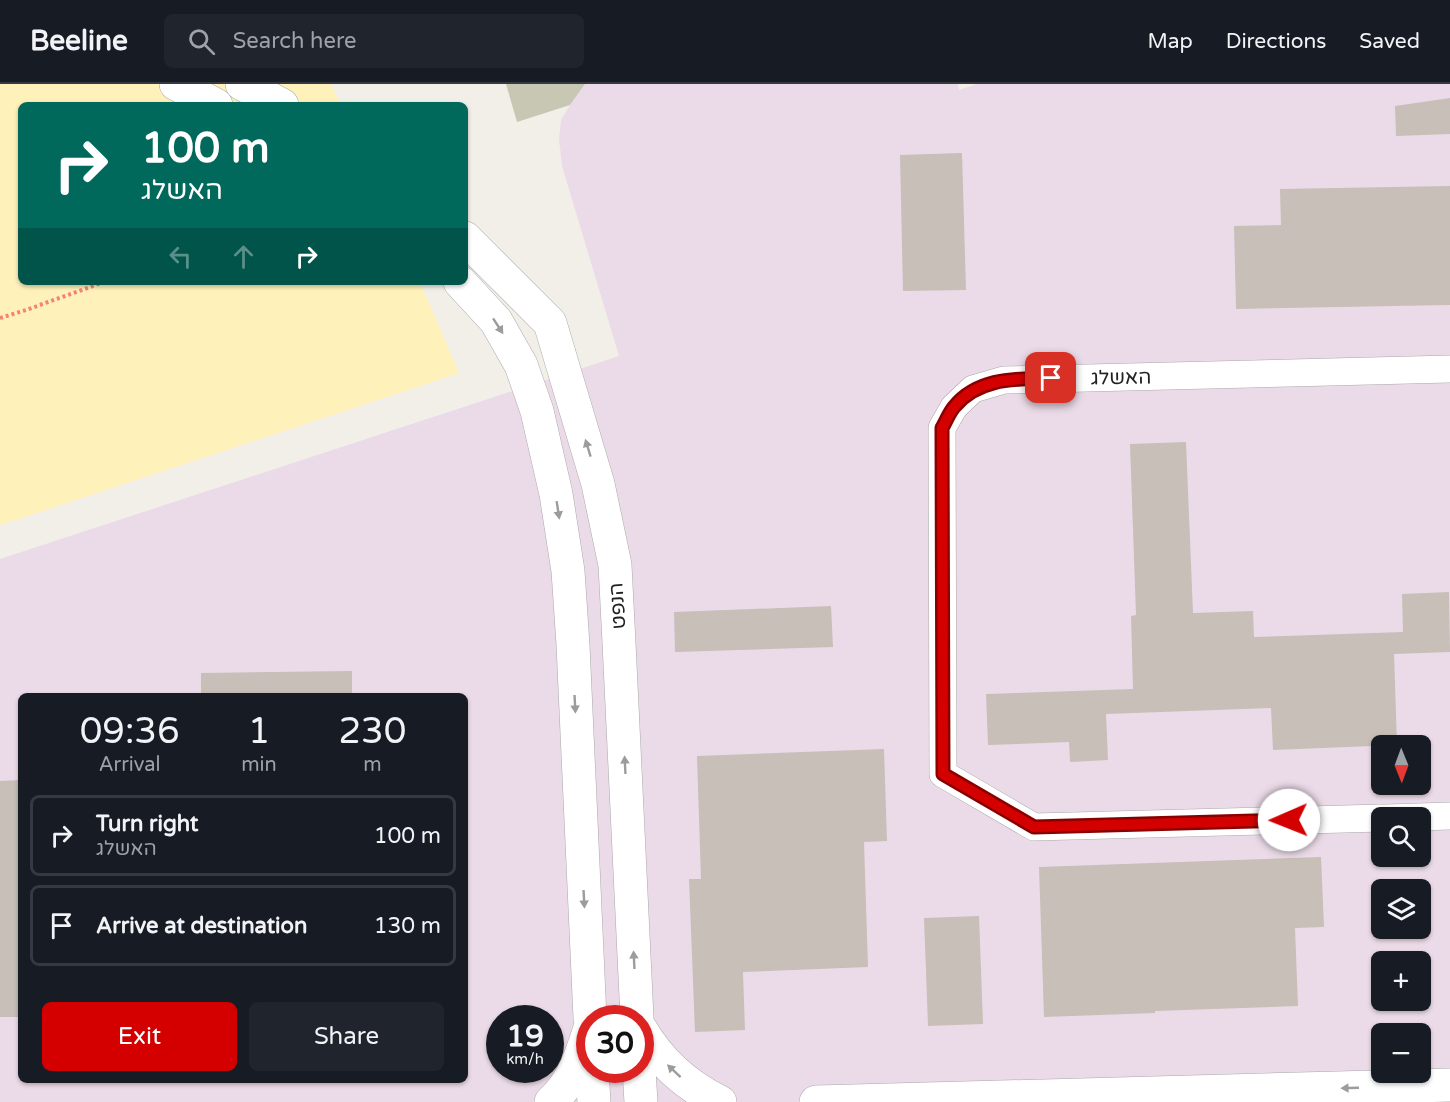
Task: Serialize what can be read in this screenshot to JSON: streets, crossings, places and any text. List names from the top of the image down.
{
  "streets": {
    "street": ["האשלג", "הנפט"]
  },
  "north": "bottom",
  "page": {
    "header": "Beeline",
    "search": "Search here",
    "nav": ["Map", "Directions", "Saved"],
    "turn": ["100 m", "האשלג"],
    "eta": [
      "09:36",
      "Arrival",
      "1",
      "min",
      "230",
      "m"
    ],
    "map_buttons": ["+", "−"],
    "list": [
      {
        "name": "Turn right",
        "note": "האשלג",
        "value": "100 m"
      },
      {
        "name": "Arrive at destination",
        "value": "130 m"
      }
    ],
    "buttons": ["Exit", "Share"],
    "speed": "19 km/h",
    "limit": "30"
  }
}
